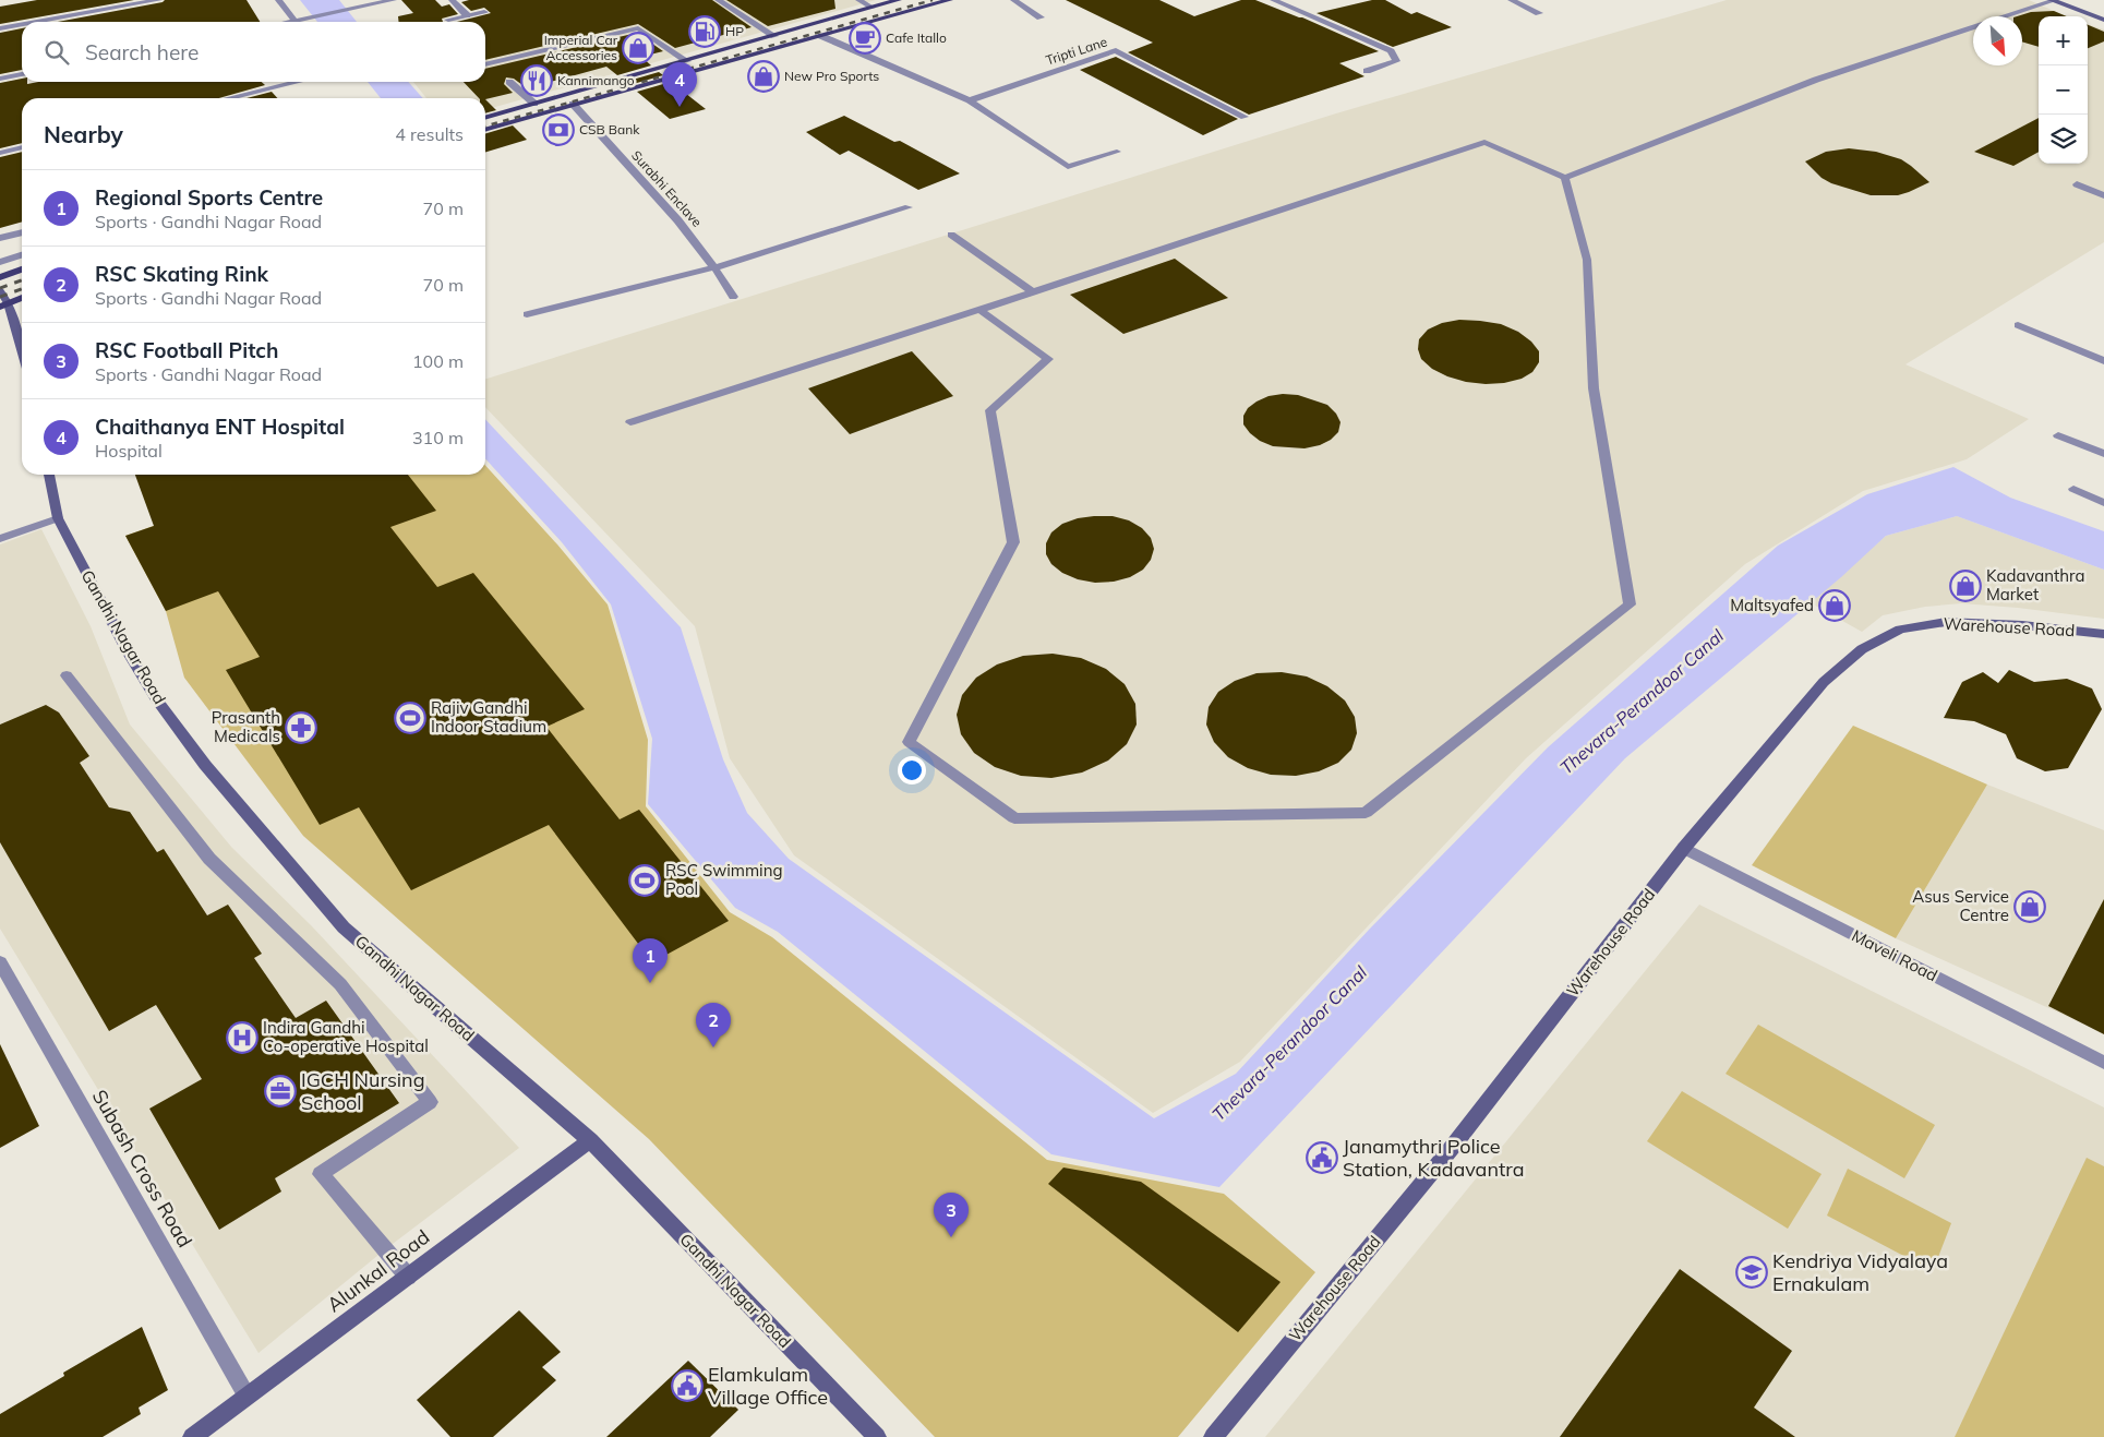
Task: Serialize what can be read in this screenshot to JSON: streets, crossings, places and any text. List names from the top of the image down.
{
  "streets": {
    "street": [
      "Tripti Lane",
      "Surabhi Enclave",
      "Warehouse Road",
      "Gandhi Nagar Road",
      "Maveli Road",
      "Subash Cross Road",
      "Alunkal Road"
    ]
  },
  "crossings": [
    ["Warehouse Road", "Maveli Road"],
    ["Gandhi Nagar Road", "Alunkal Road"],
    ["Subash Cross Road", "Alunkal Road"]
  ],
  "water": ["Thevara-Perandoor Canal"],
  "places": {
    "fuel station": ["HP"],
    "cafe": ["Cafe Itallo"],
    "shop": [
      "Imperial Car Accessories",
      "New Pro Sports",
      "Kadavanthra Market",
      "Maltsyafed",
      "Asus Service Centre"
    ],
    "restaurant": ["Kannimango"],
    "bank": ["CSB Bank"],
    "sports": ["Rajiv Gandhi Indoor Stadium", "RSC Swimming Pool"],
    "pharmacy": ["Prasanth Medicals"],
    "hospital": ["Indira Gandhi Co-operative Hospital"],
    "office": ["IGCH Nursing School"],
    "public building": ["Janamythri Police Station, Kadavantra", "Elamkulam Village Office"],
    "school or university": ["Kendriya Vidyalaya Ernakulam"]
  },
  "north": "bottom right",
  "page": {
    "map_buttons": ["+", "−"],
    "search": "Search here",
    "pins": [
      "4",
      "1",
      "2",
      "3"
    ],
    "heading": ["Nearby", "4 results"],
    "list": [
      {
        "mark": "1",
        "name": "Regional Sports Centre",
        "note": "Sports · Gandhi Nagar Road",
        "value": "70 m"
      },
      {
        "mark": "2",
        "name": "RSC Skating Rink",
        "note": "Sports · Gandhi Nagar Road",
        "value": "70 m"
      },
      {
        "mark": "3",
        "name": "RSC Football Pitch",
        "note": "Sports · Gandhi Nagar Road",
        "value": "100 m"
      },
      {
        "mark": "4",
        "name": "Chaithanya ENT Hospital",
        "note": "Hospital",
        "value": "310 m"
      }
    ]
  }
}
